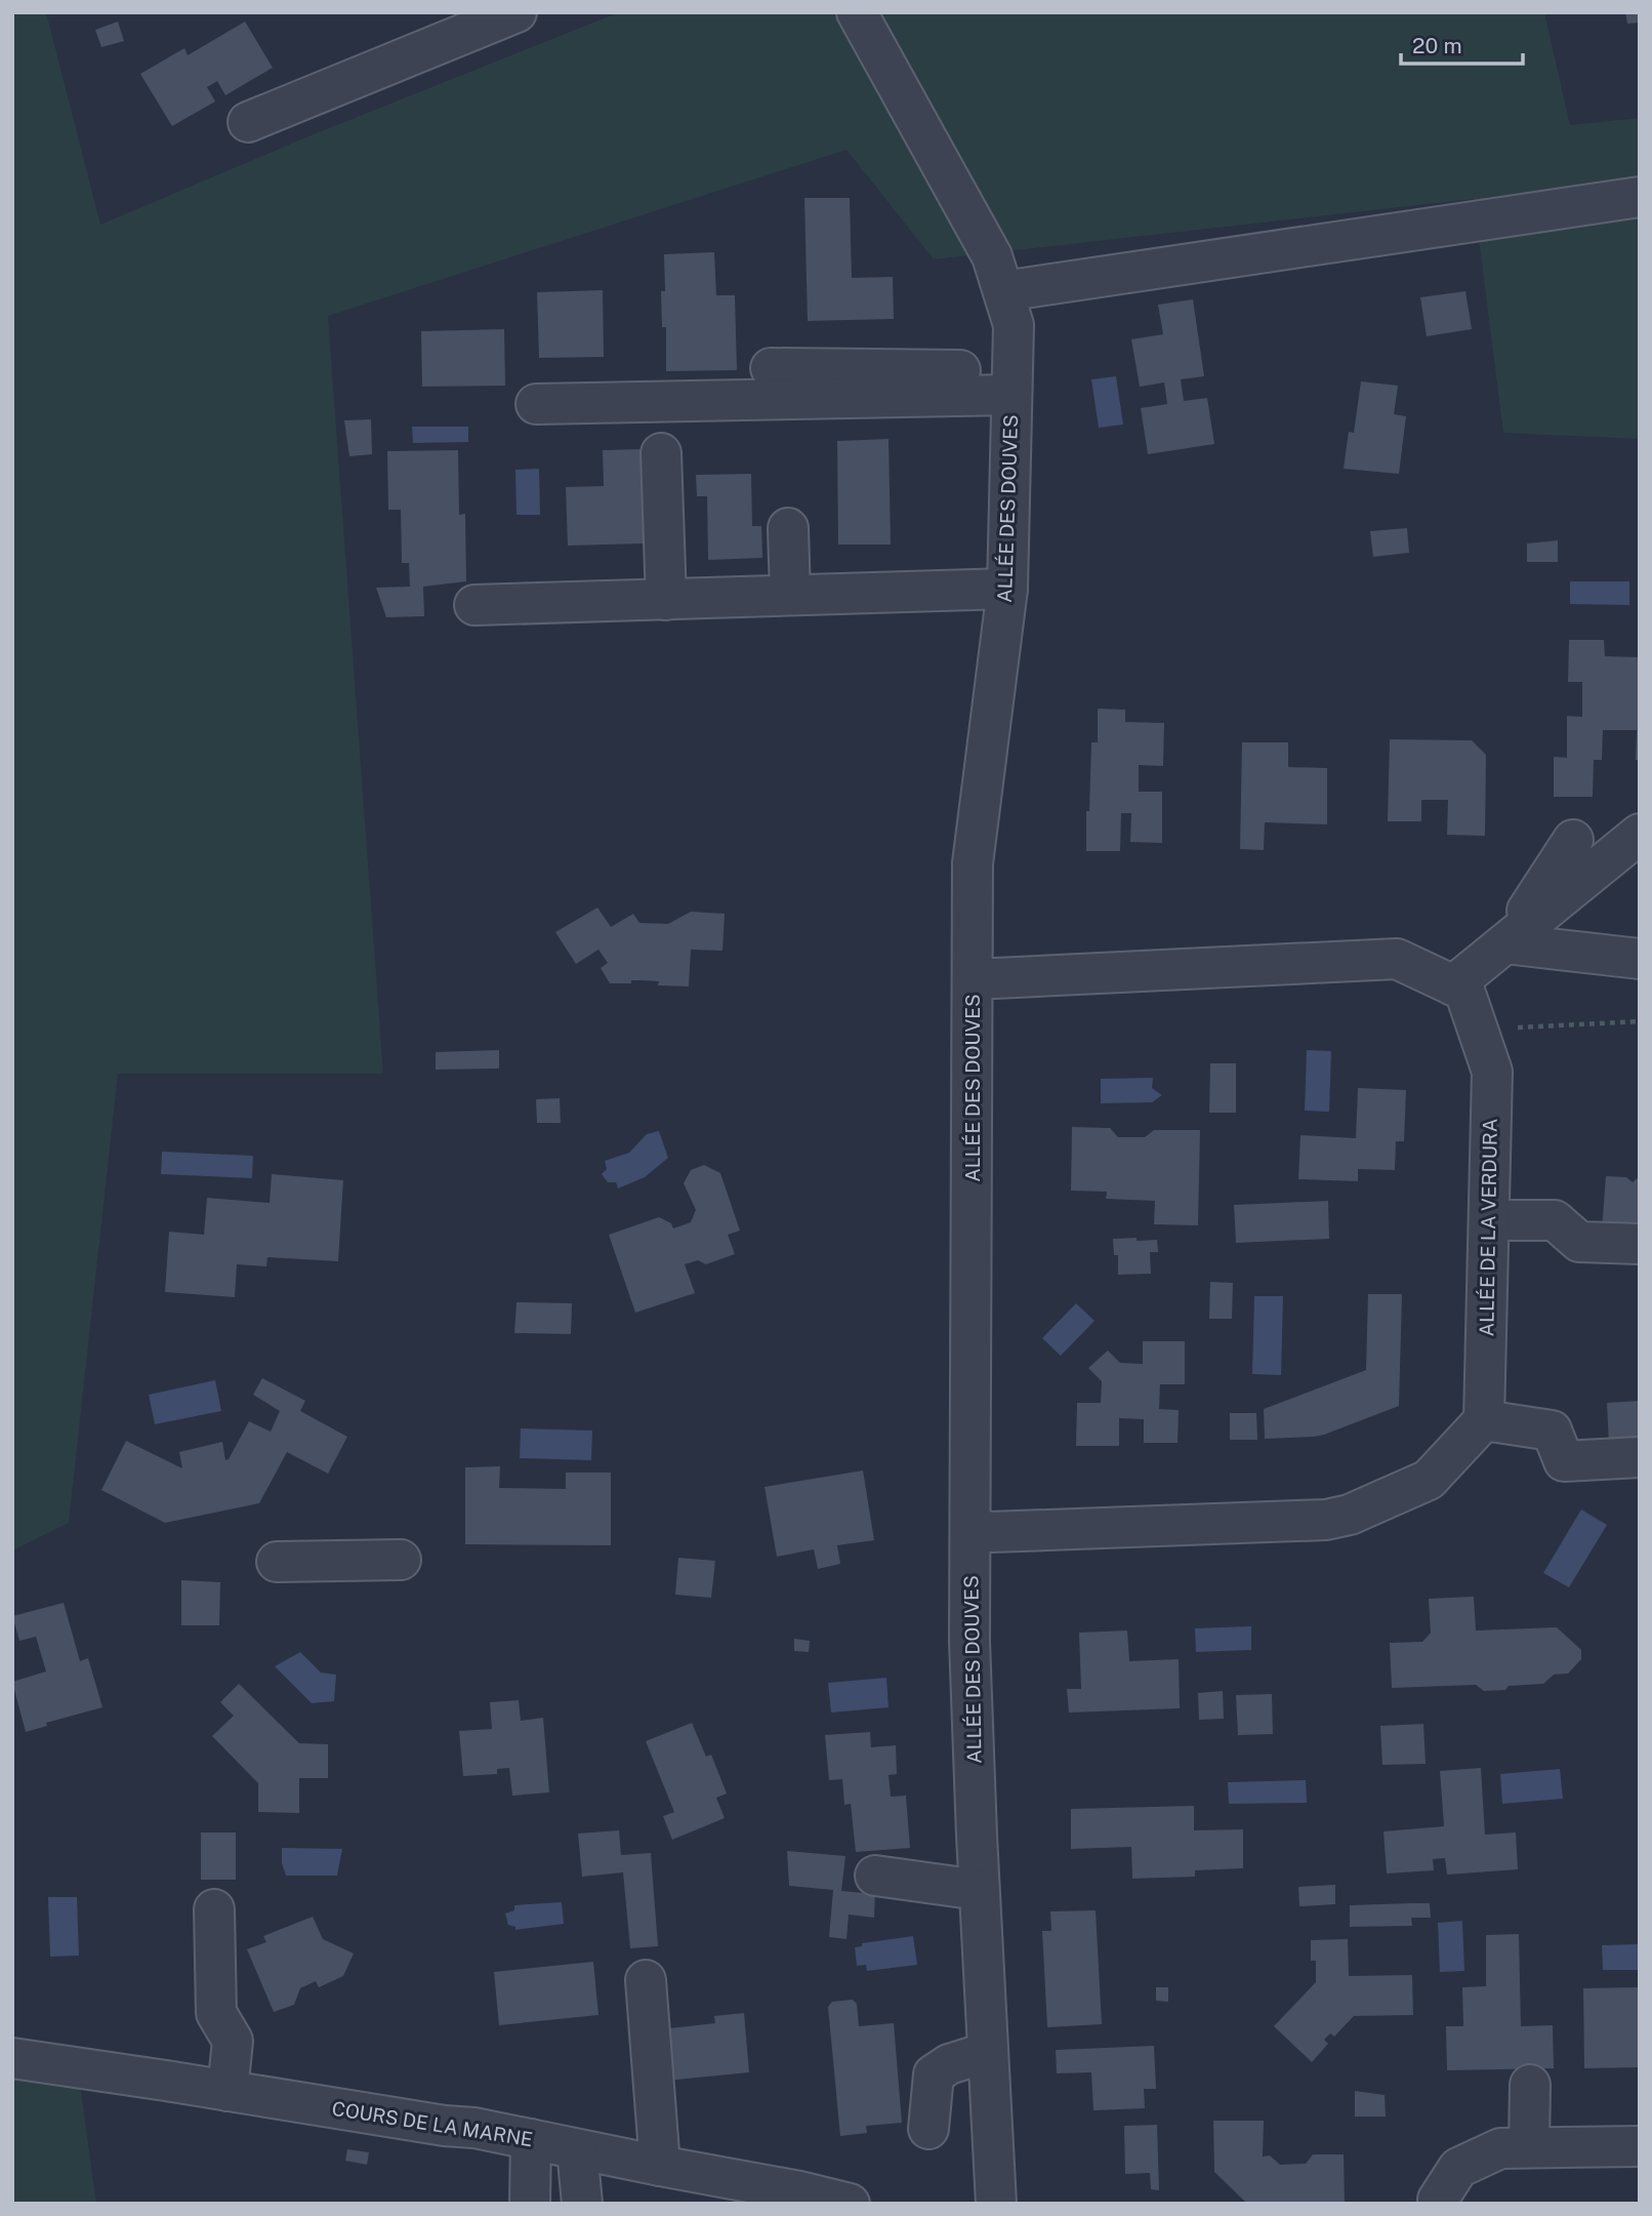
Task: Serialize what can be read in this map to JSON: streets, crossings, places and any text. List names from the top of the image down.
{
  "streets": {
    "street": ["ALLÉE DES DOUVES", "ALLÉE DE LA VERDURA", "COURS DE LA MARNE"]
  },
  "scale_bar": "20 m"
}
